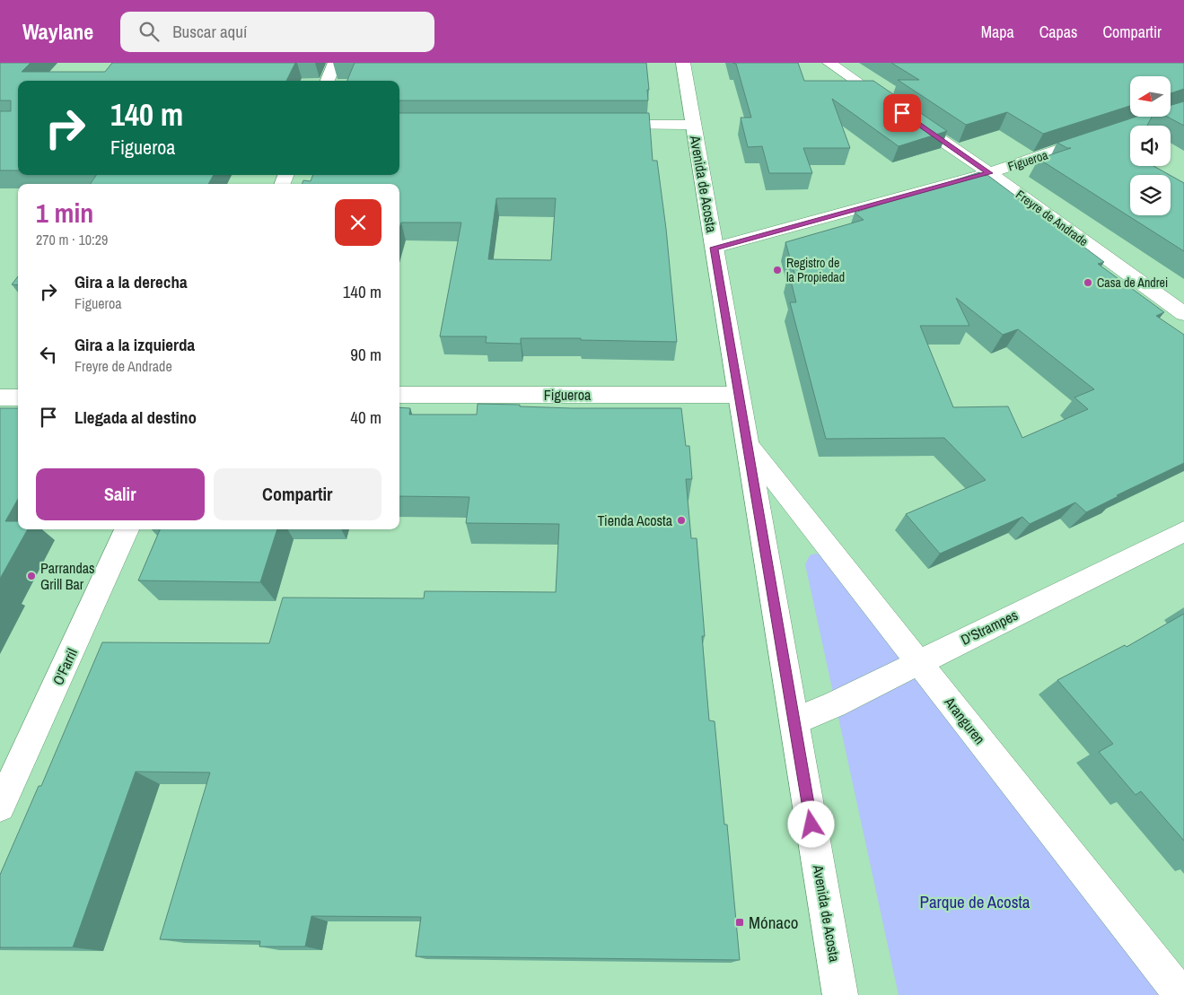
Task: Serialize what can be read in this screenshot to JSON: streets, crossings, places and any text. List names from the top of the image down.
{
  "streets": {
    "street": [
      "Figueroa",
      "Avenida de Acosta",
      "Freyre de Andrade",
      "D'Strampes",
      "O'Farril",
      "Aranguren"
    ]
  },
  "crossings": [
    ["Figueroa", "Avenida de Acosta"],
    ["Figueroa", "Freyre de Andrade"],
    ["Avenida de Acosta", "D'Strampes"],
    ["Avenida de Acosta", "Aranguren"],
    ["D'Strampes", "Aranguren"]
  ],
  "parks": ["Parque de Acosta"],
  "places": {
    "other": [
      "Registro de la Propiedad",
      "Casa de Andrei",
      "Tienda Acosta",
      "Parrandas Grill Bar"
    ],
    "transit": ["Mónaco"]
  },
  "north": "left",
  "page": {
    "header": "Waylane",
    "search": "Buscar aquí",
    "nav": ["Mapa", "Capas", "Compartir"],
    "turn": ["140 m", "Figueroa"],
    "heading": ["1 min", "270 m · 10:29"],
    "list": [
      {
        "name": "Gira a la derecha",
        "note": "Figueroa",
        "value": "140 m"
      },
      {
        "name": "Gira a la izquierda",
        "note": "Freyre de Andrade",
        "value": "90 m"
      },
      {
        "name": "Llegada al destino",
        "value": "40 m"
      }
    ],
    "buttons": ["Salir", "Compartir"]
  }
}
